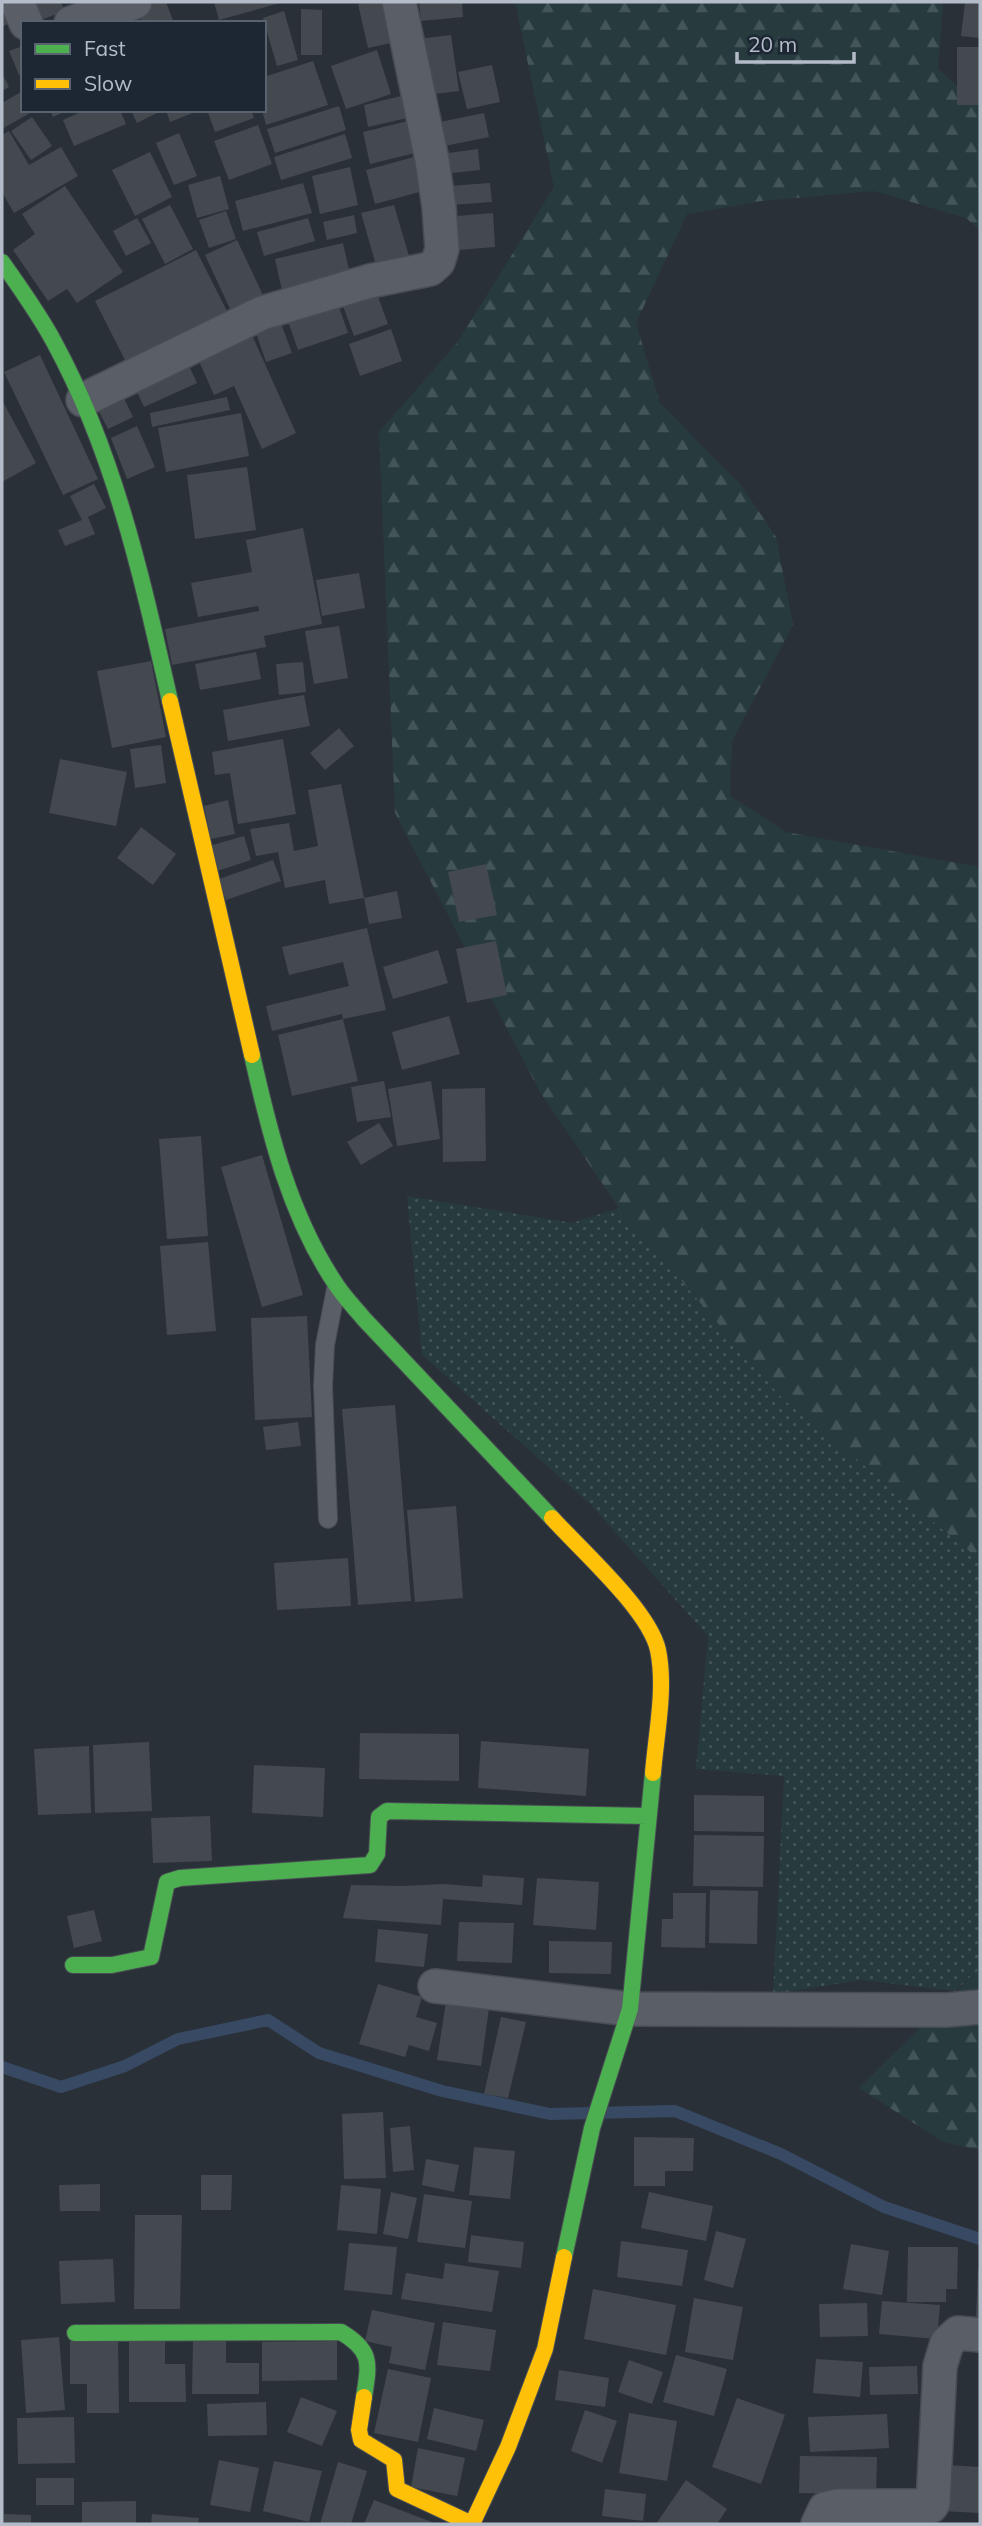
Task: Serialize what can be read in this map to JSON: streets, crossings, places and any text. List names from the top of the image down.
{
  "legend": ["Fast", "Slow"],
  "scale_bar": "20 m"
}
